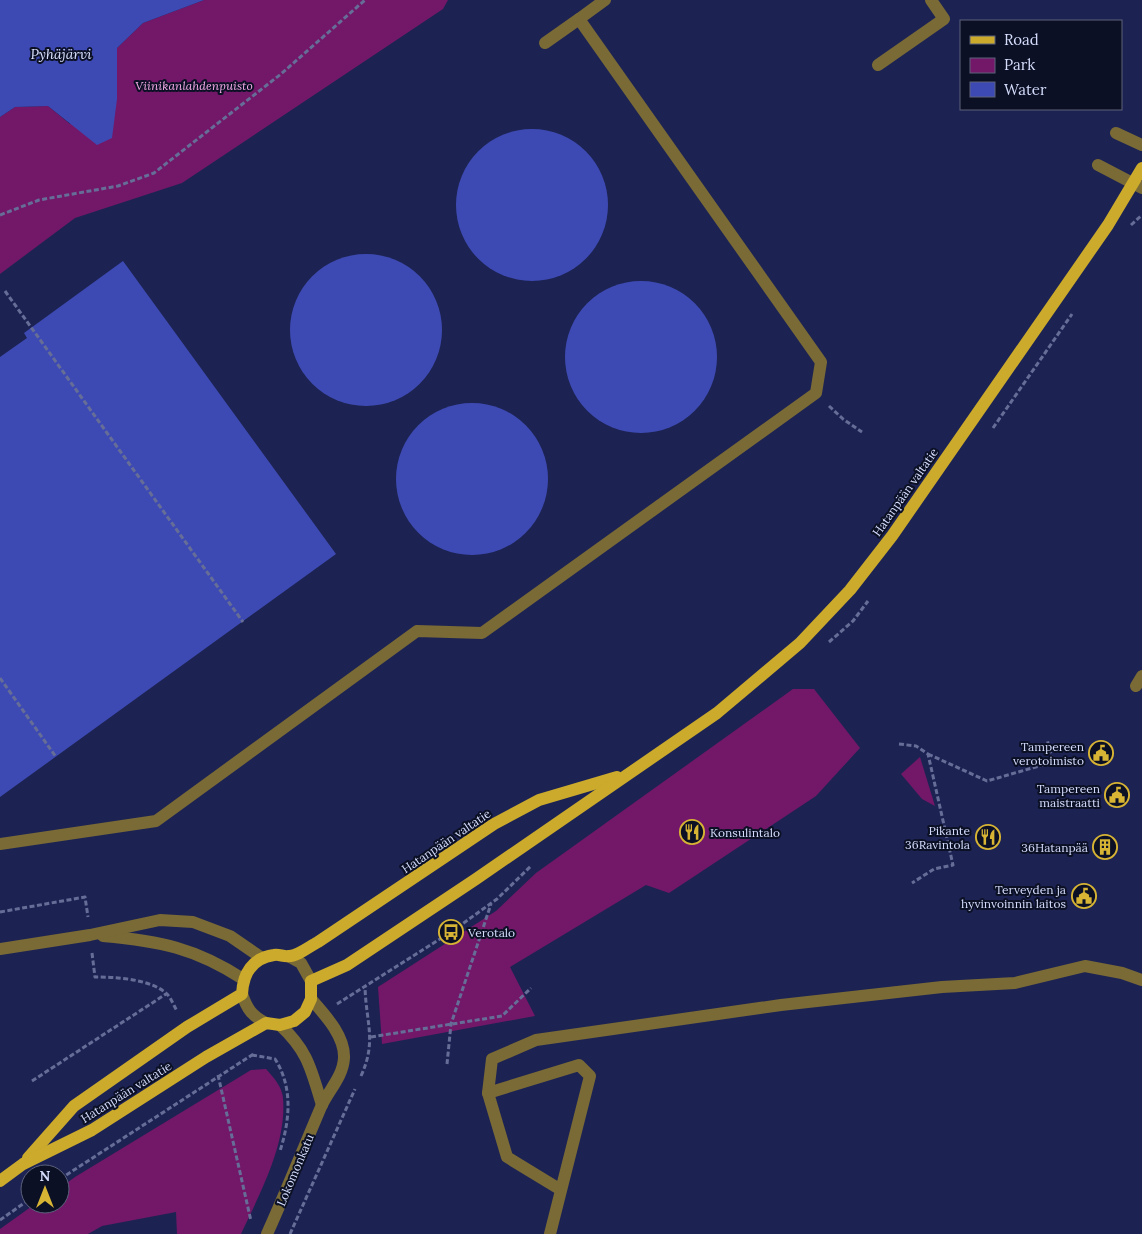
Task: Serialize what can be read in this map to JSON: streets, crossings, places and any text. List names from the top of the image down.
{
  "streets": {
    "main road": ["Hatanpään valtatie"],
    "street": ["Lokomonkatu"]
  },
  "crossings": [
    ["Hatanpään valtatie", "Lokomonkatu"]
  ],
  "water": ["Pyhäjärvi"],
  "parks": ["Viinikanlahdenpuisto"],
  "places": {
    "public building": ["Tampereen verotoimisto", "Tampereen maistraatti", "Terveyden ja hyvinvoinnin laitos"],
    "restaurant": ["Konsulintalo", "Pikante 36Ravintola"],
    "building": ["36Hatanpää"],
    "bus stop": ["Verotalo"]
  },
  "legend": ["Road", "Park", "Water"],
  "north": "top"
}
